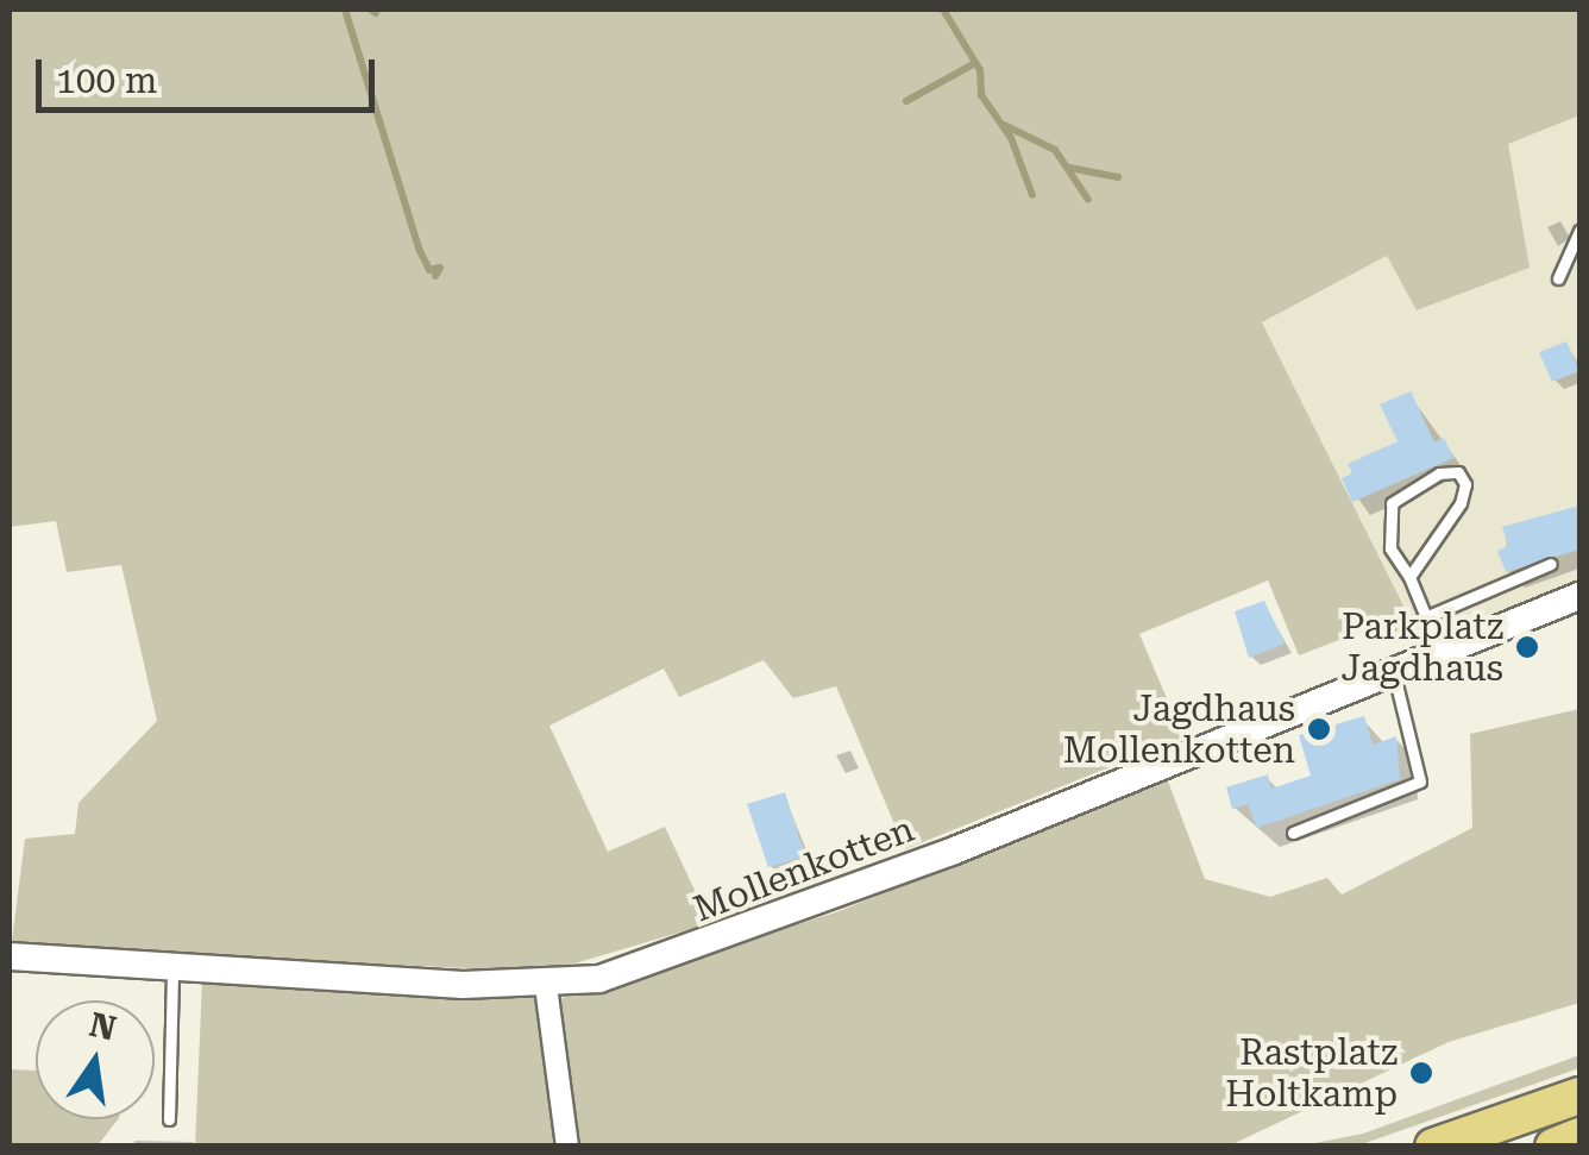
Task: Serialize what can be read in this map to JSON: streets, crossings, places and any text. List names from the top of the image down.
{
  "streets": {
    "main road": ["Mollenkotten"]
  },
  "places": ["Parkplatz Jagdhaus", "Jagdhaus Mollenkotten", "Rastplatz Holtkamp"],
  "scale_bar": "100 m",
  "north": "top"
}
